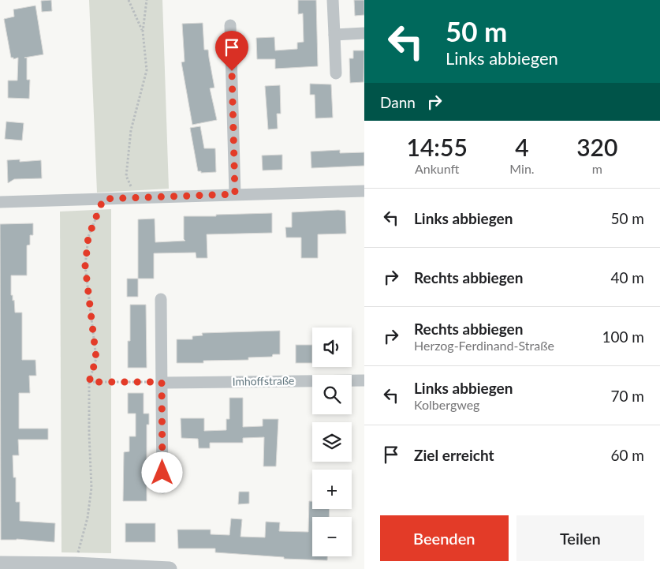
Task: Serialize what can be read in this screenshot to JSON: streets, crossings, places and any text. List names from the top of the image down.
{
  "streets": {
    "street": ["Imhoffstraße"]
  },
  "page": {
    "turn": ["50 m", "Links abbiegen"],
    "then": "Dann",
    "eta": [
      "14:55",
      "Ankunft",
      "4",
      "Min.",
      "320",
      "m"
    ],
    "list": [
      {
        "name": "Links abbiegen",
        "value": "50 m"
      },
      {
        "name": "Rechts abbiegen",
        "value": "40 m"
      },
      {
        "name": "Rechts abbiegen",
        "note": "Herzog-Ferdinand-Straße",
        "value": "100 m"
      },
      {
        "name": "Links abbiegen",
        "note": "Kolbergweg",
        "value": "70 m"
      },
      {
        "name": "Ziel erreicht",
        "value": "60 m"
      }
    ],
    "map_buttons": ["+", "−"],
    "buttons": ["Beenden", "Teilen"]
  }
}
